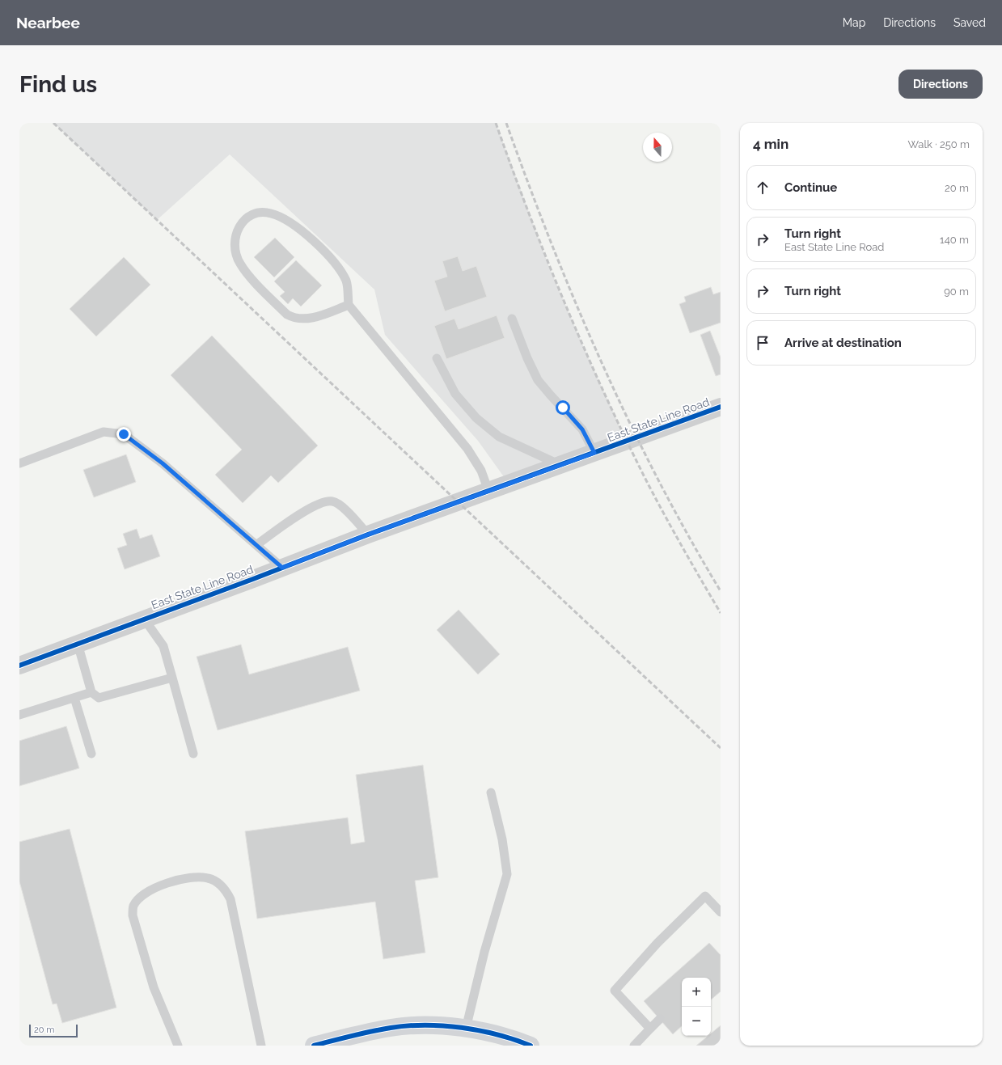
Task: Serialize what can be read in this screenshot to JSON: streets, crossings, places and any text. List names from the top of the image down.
{
  "streets": {
    "street": ["East State Line Road"]
  },
  "scale_bar": "20 m",
  "north": "top",
  "page": {
    "header": "Nearbee",
    "nav": ["Map", "Directions", "Saved"],
    "buttons": "Directions",
    "title": "Find us",
    "heading": ["4 min", "Walk · 250 m"],
    "list": [
      ["Continue", "20 m"],
      ["Turn right", "East State Line Road", "140 m"],
      ["Turn right", "90 m"],
      "Arrive at destination"
    ],
    "map_buttons": ["+", "−"],
    "scale": "20 m"
  }
}
